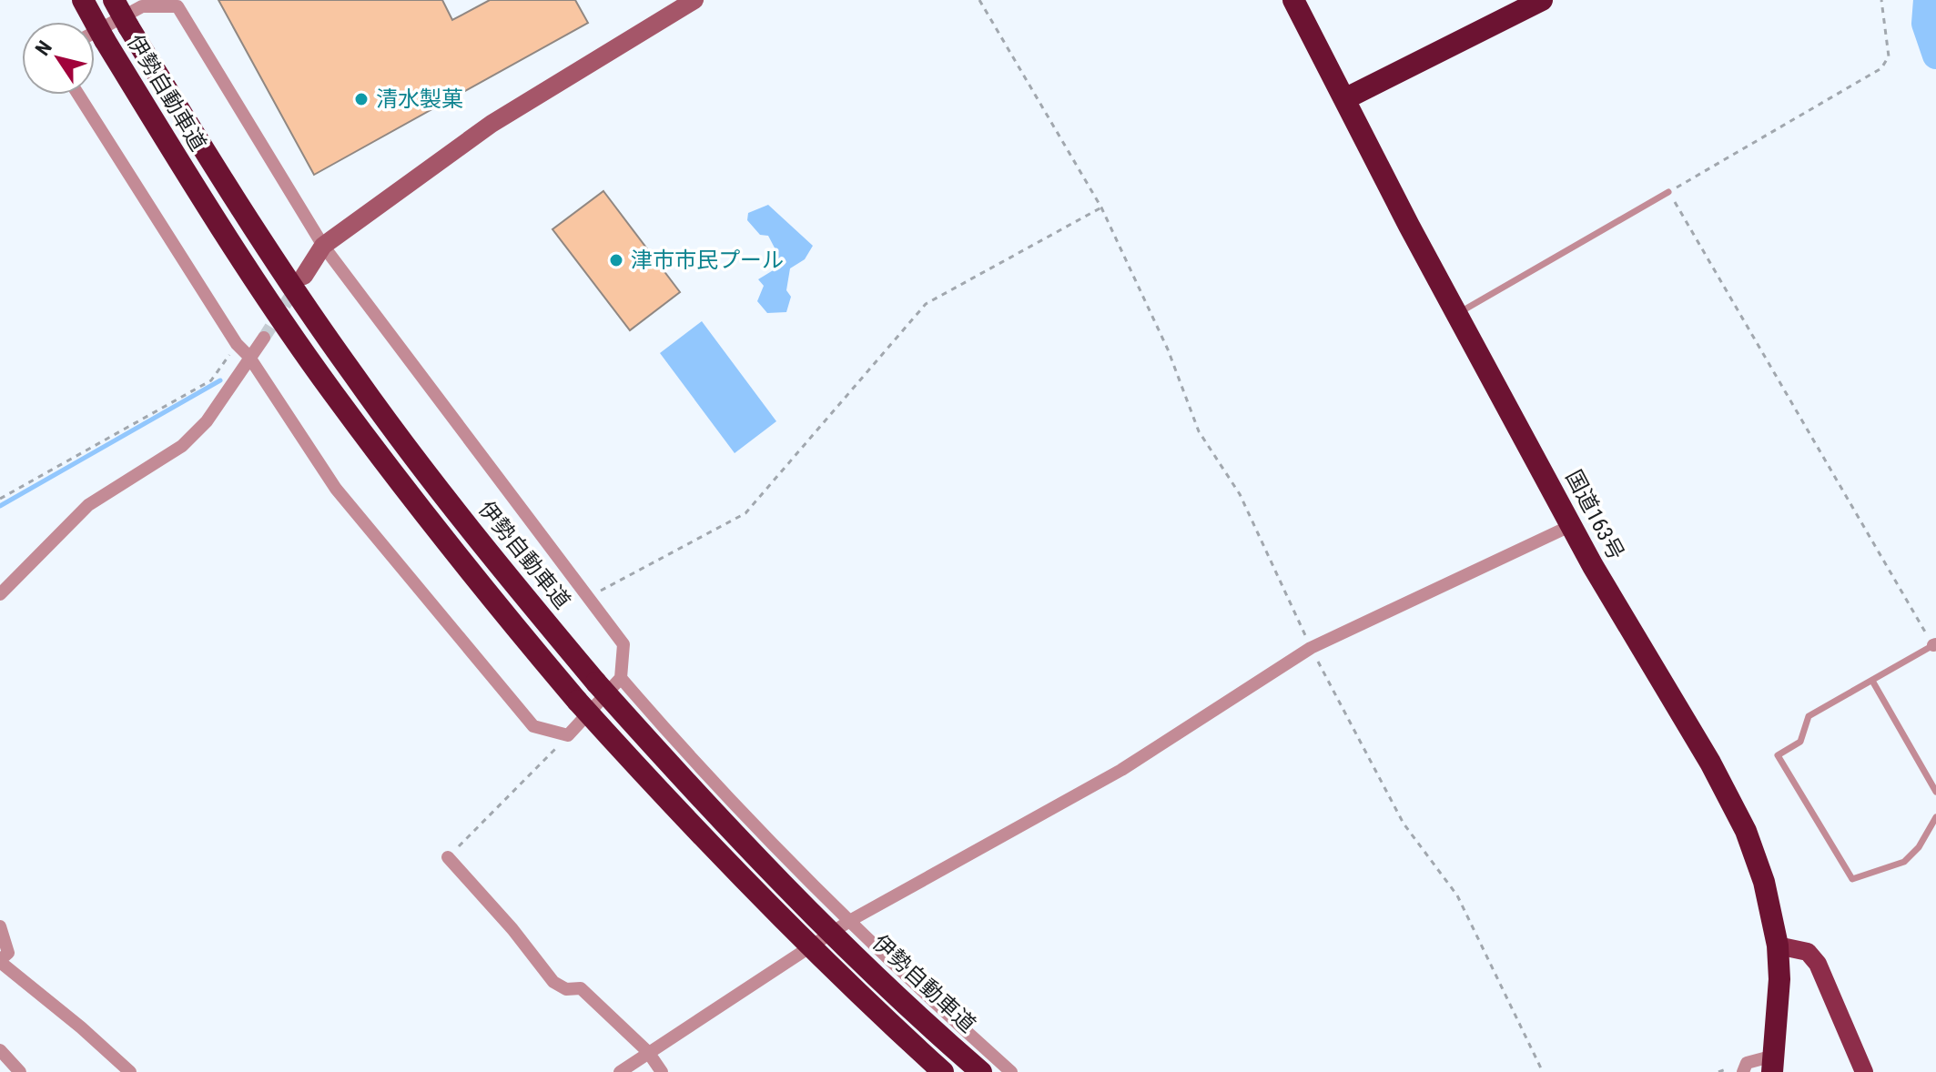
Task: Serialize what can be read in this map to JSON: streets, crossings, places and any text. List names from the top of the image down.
{
  "streets": {
    "highway": ["伊勢自動車道", "国道163号"]
  },
  "places": ["清水製菓", "津市市民プール"],
  "north": "top left"
}
